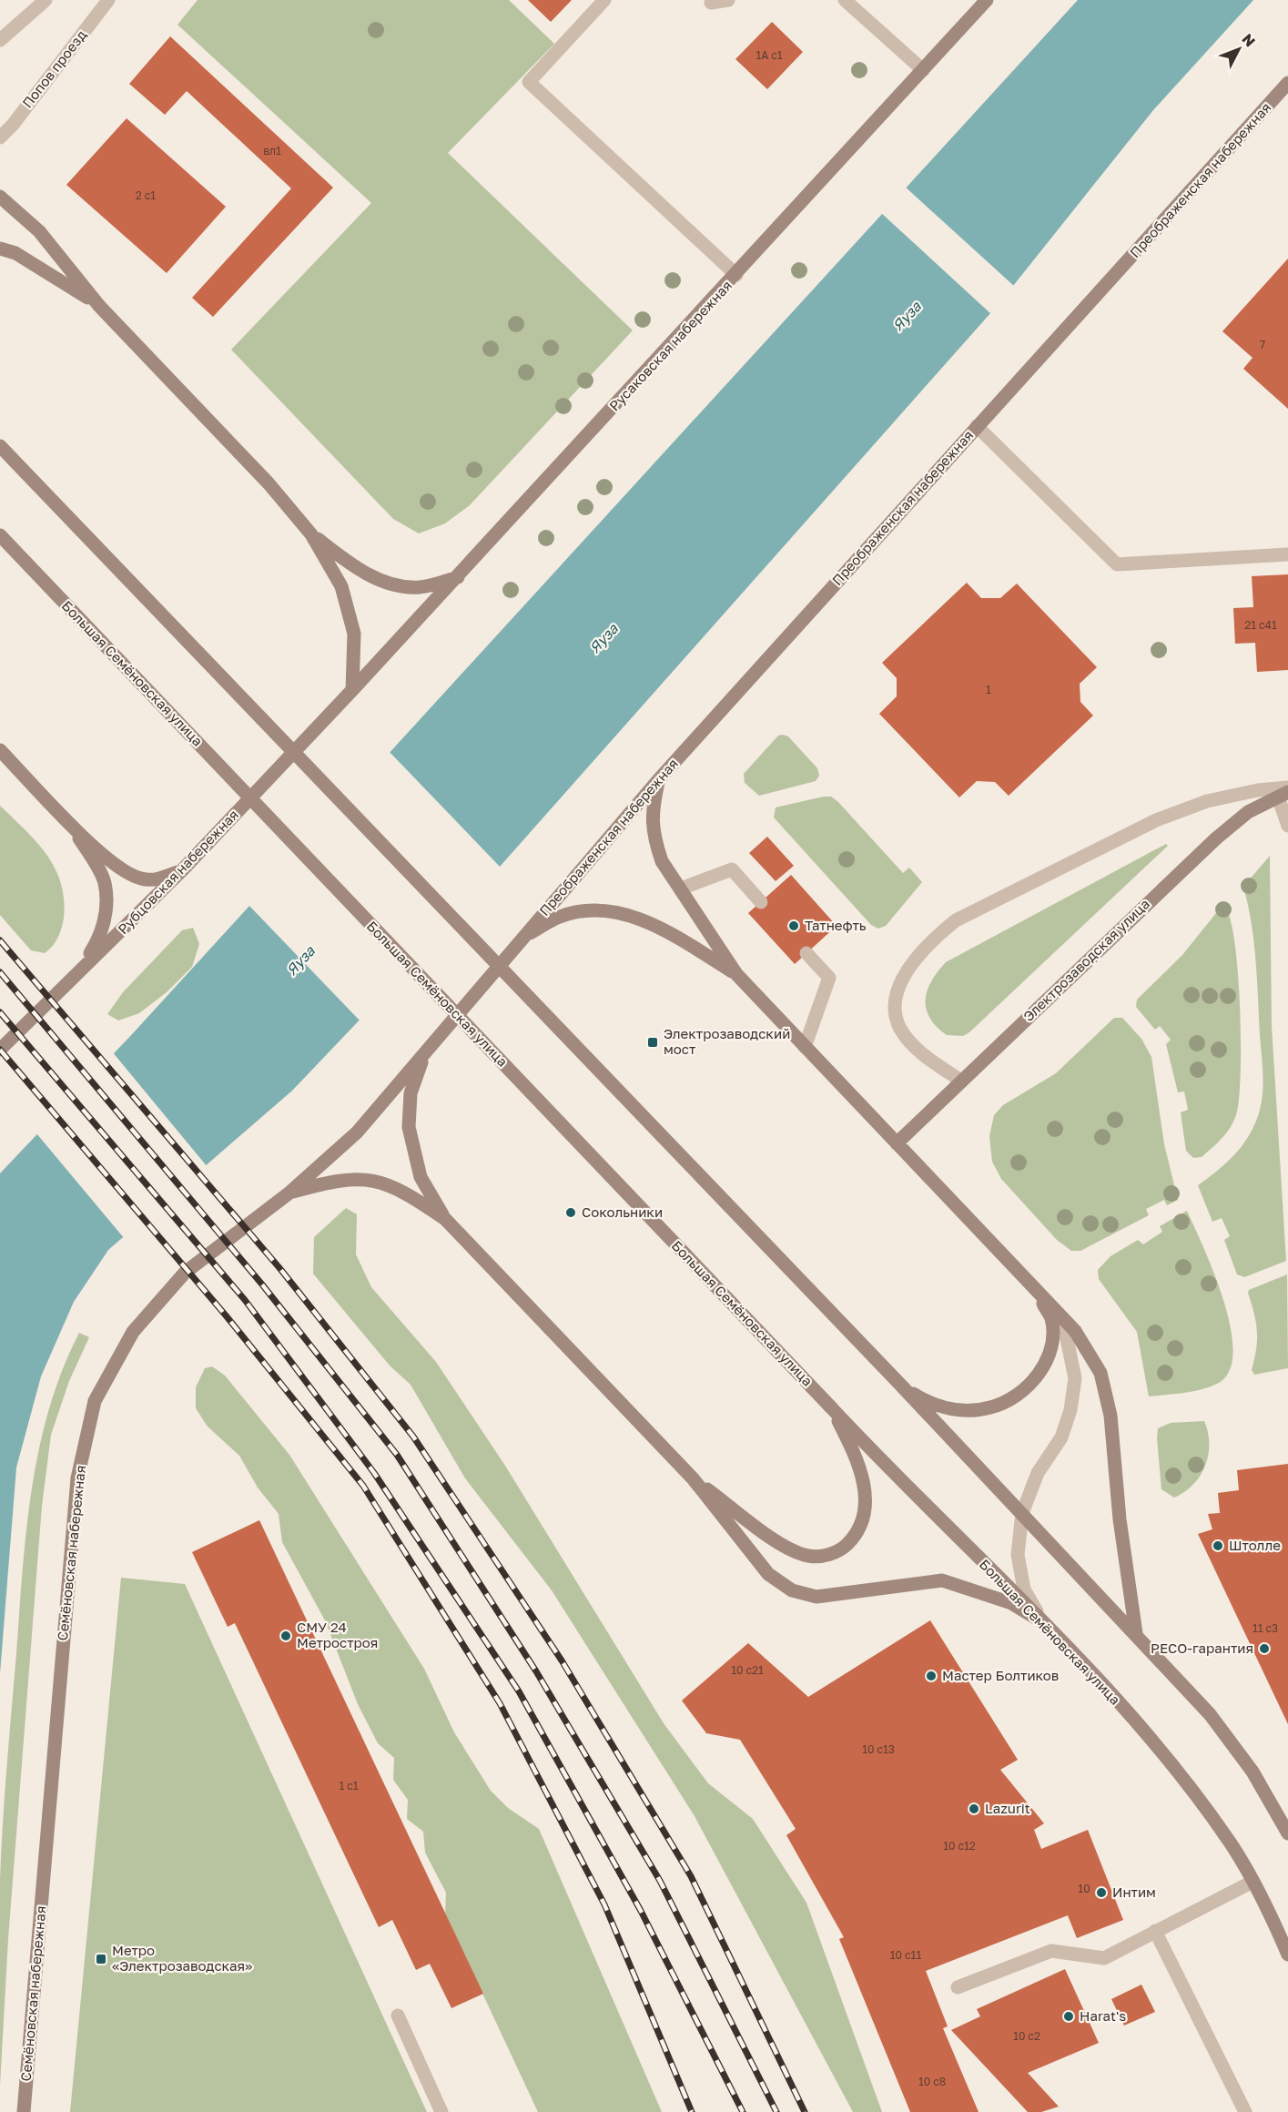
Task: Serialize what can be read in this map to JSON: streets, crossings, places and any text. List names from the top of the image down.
{
  "streets": {
    "main road": [
      "Преображенская набережная",
      "Русаковская набережная",
      "Большая Семёновская улица",
      "Рубцовская набережная",
      "Электрозаводская улица",
      "Семёновская набережная"
    ],
    "street": ["Попов проезд"]
  },
  "crossings": [
    ["Преображенская набережная", "Семёновская набережная"],
    ["Русаковская набережная", "Рубцовская набережная"]
  ],
  "water": ["Яуза"],
  "places": {
    "other": [
      "Татнефть",
      "Сокольники",
      "Штолле",
      "СМУ 24 Метростроя",
      "РЕСО-гарантия",
      "Мастер Болтиков",
      "Lazurit",
      "Интим",
      "Harat's"
    ],
    "transit": ["Электрозаводский мост", "Метро «Электрозаводская»"]
  },
  "house_numbers": [
    "1А с1",
    "вл1",
    "2 с1",
    "7",
    "21 с41",
    "1",
    "11 с3",
    "10 с21",
    "10 с13",
    "1 c1",
    "10 с12",
    "10",
    "10 с11",
    "10 с2",
    "10 с8"
  ],
  "north": "top right"
}
